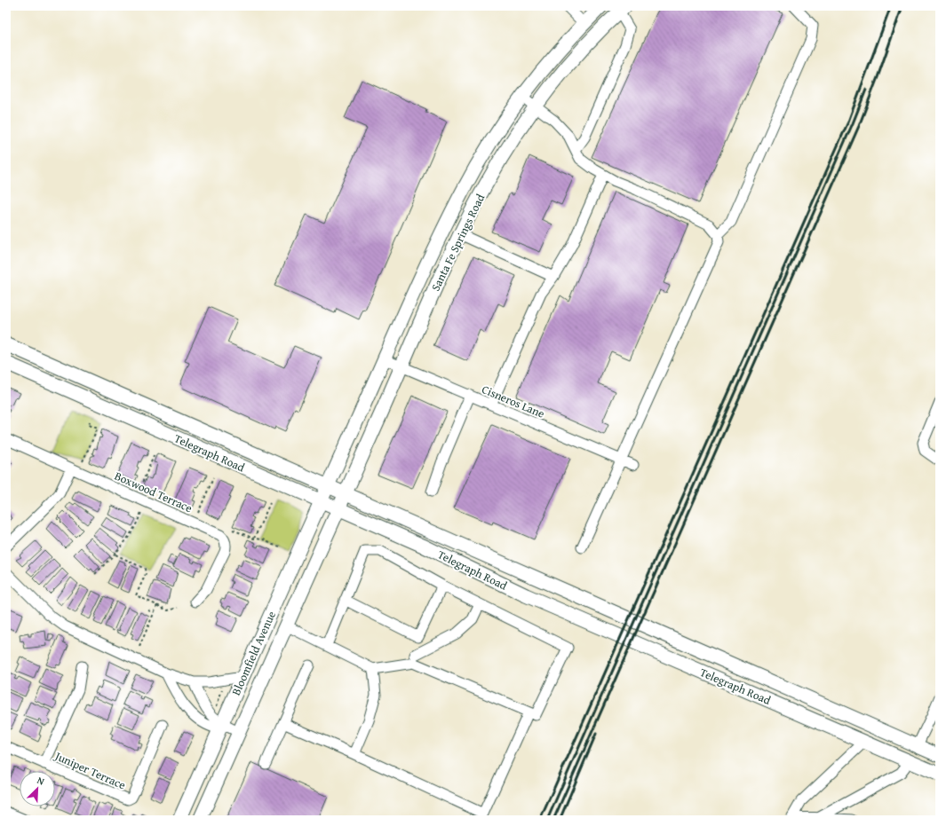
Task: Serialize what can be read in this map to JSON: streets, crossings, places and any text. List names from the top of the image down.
{
  "streets": {
    "main road": ["Santa Fe Springs Road", "Telegraph Road", "Bloomfield Avenue"],
    "street": ["Cisneros Lane", "Boxwood Terrace", "Juniper Terrace"]
  },
  "crossings": [
    ["Santa Fe Springs Road", "Cisneros Lane"],
    ["Santa Fe Springs Road", "Telegraph Road"],
    ["Santa Fe Springs Road", "Bloomfield Avenue"],
    ["Telegraph Road", "Bloomfield Avenue"]
  ],
  "north": "top right"
}
